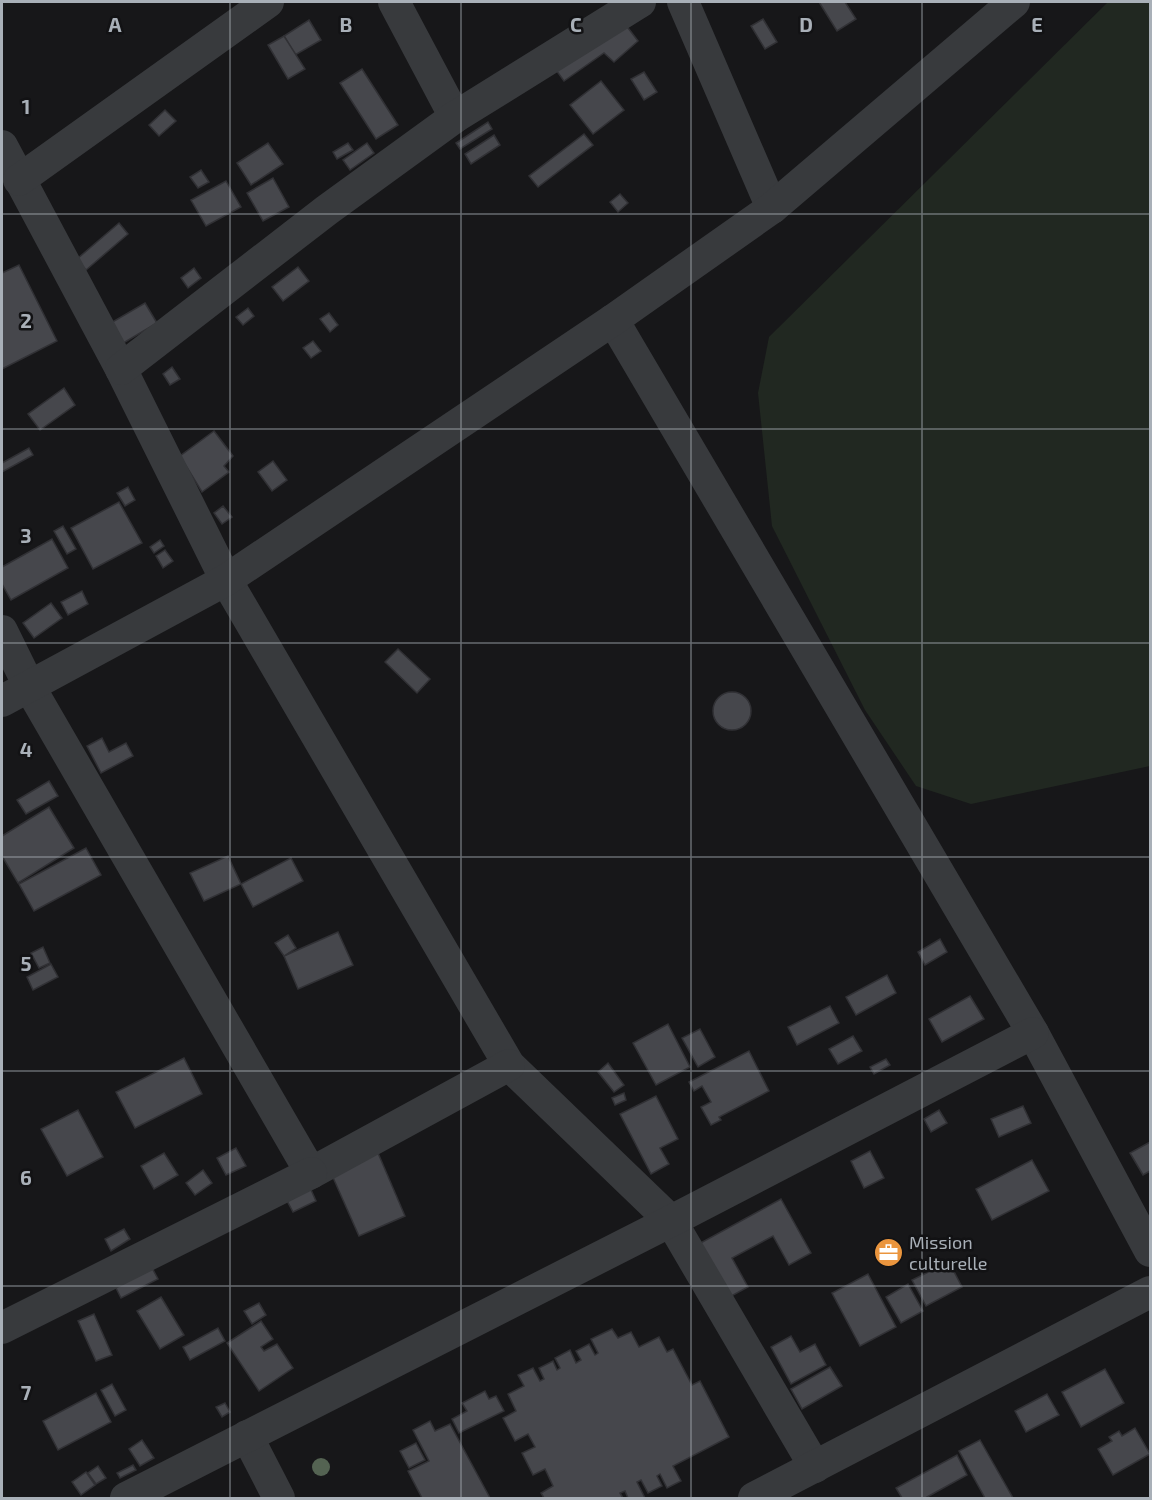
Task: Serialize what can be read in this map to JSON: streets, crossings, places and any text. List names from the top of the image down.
{
  "places": {
    "office": ["Mission culturelle"]
  },
  "grid": {
    "columns": [
      "A",
      "B",
      "C",
      "D",
      "E"
    ],
    "rows": [
      "1",
      "2",
      "3",
      "4",
      "5",
      "6",
      "7"
    ]
  }
}
